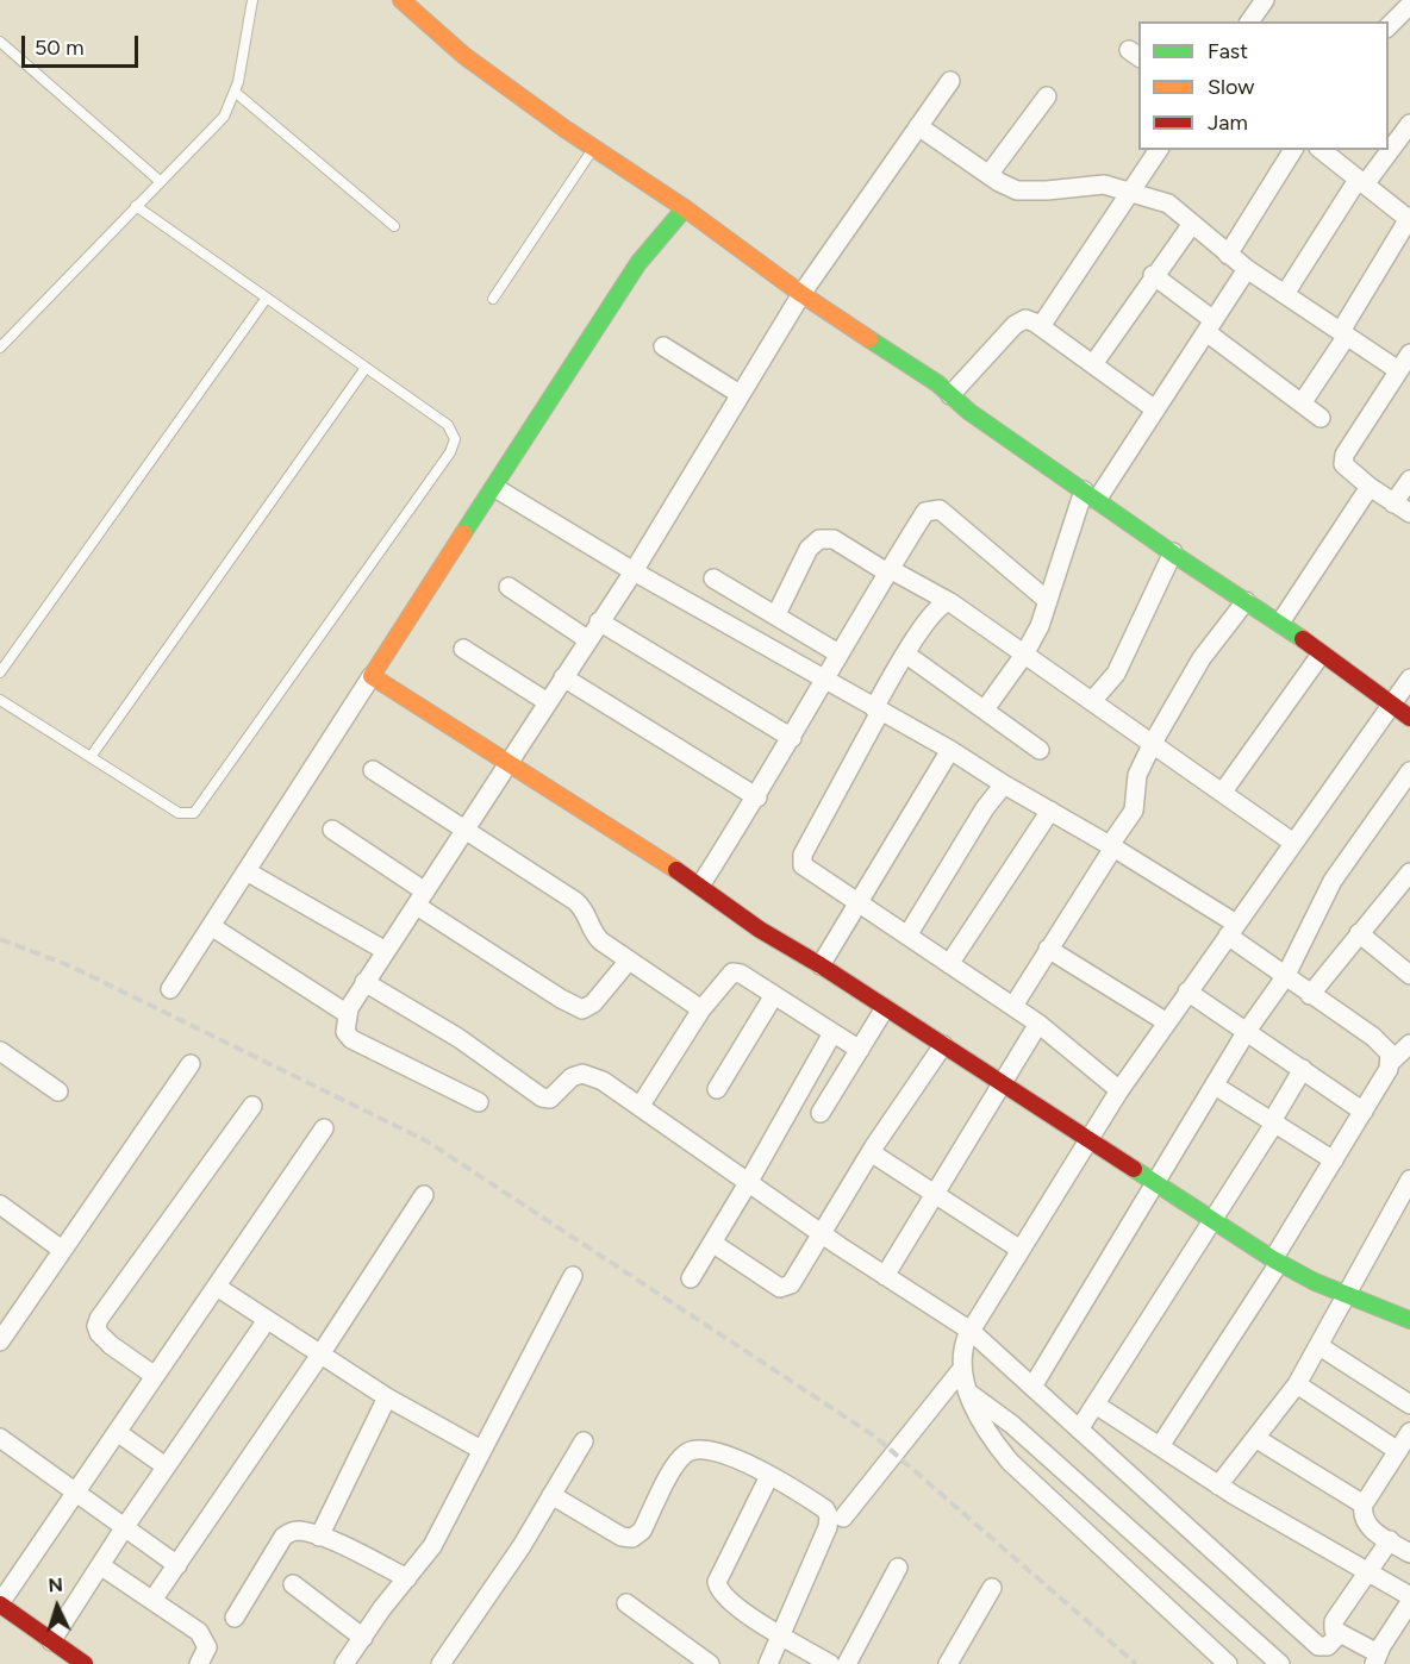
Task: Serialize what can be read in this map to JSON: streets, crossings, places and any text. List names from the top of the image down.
{
  "legend": ["Fast", "Slow", "Jam"],
  "scale_bar": "50 m",
  "north": "top"
}
